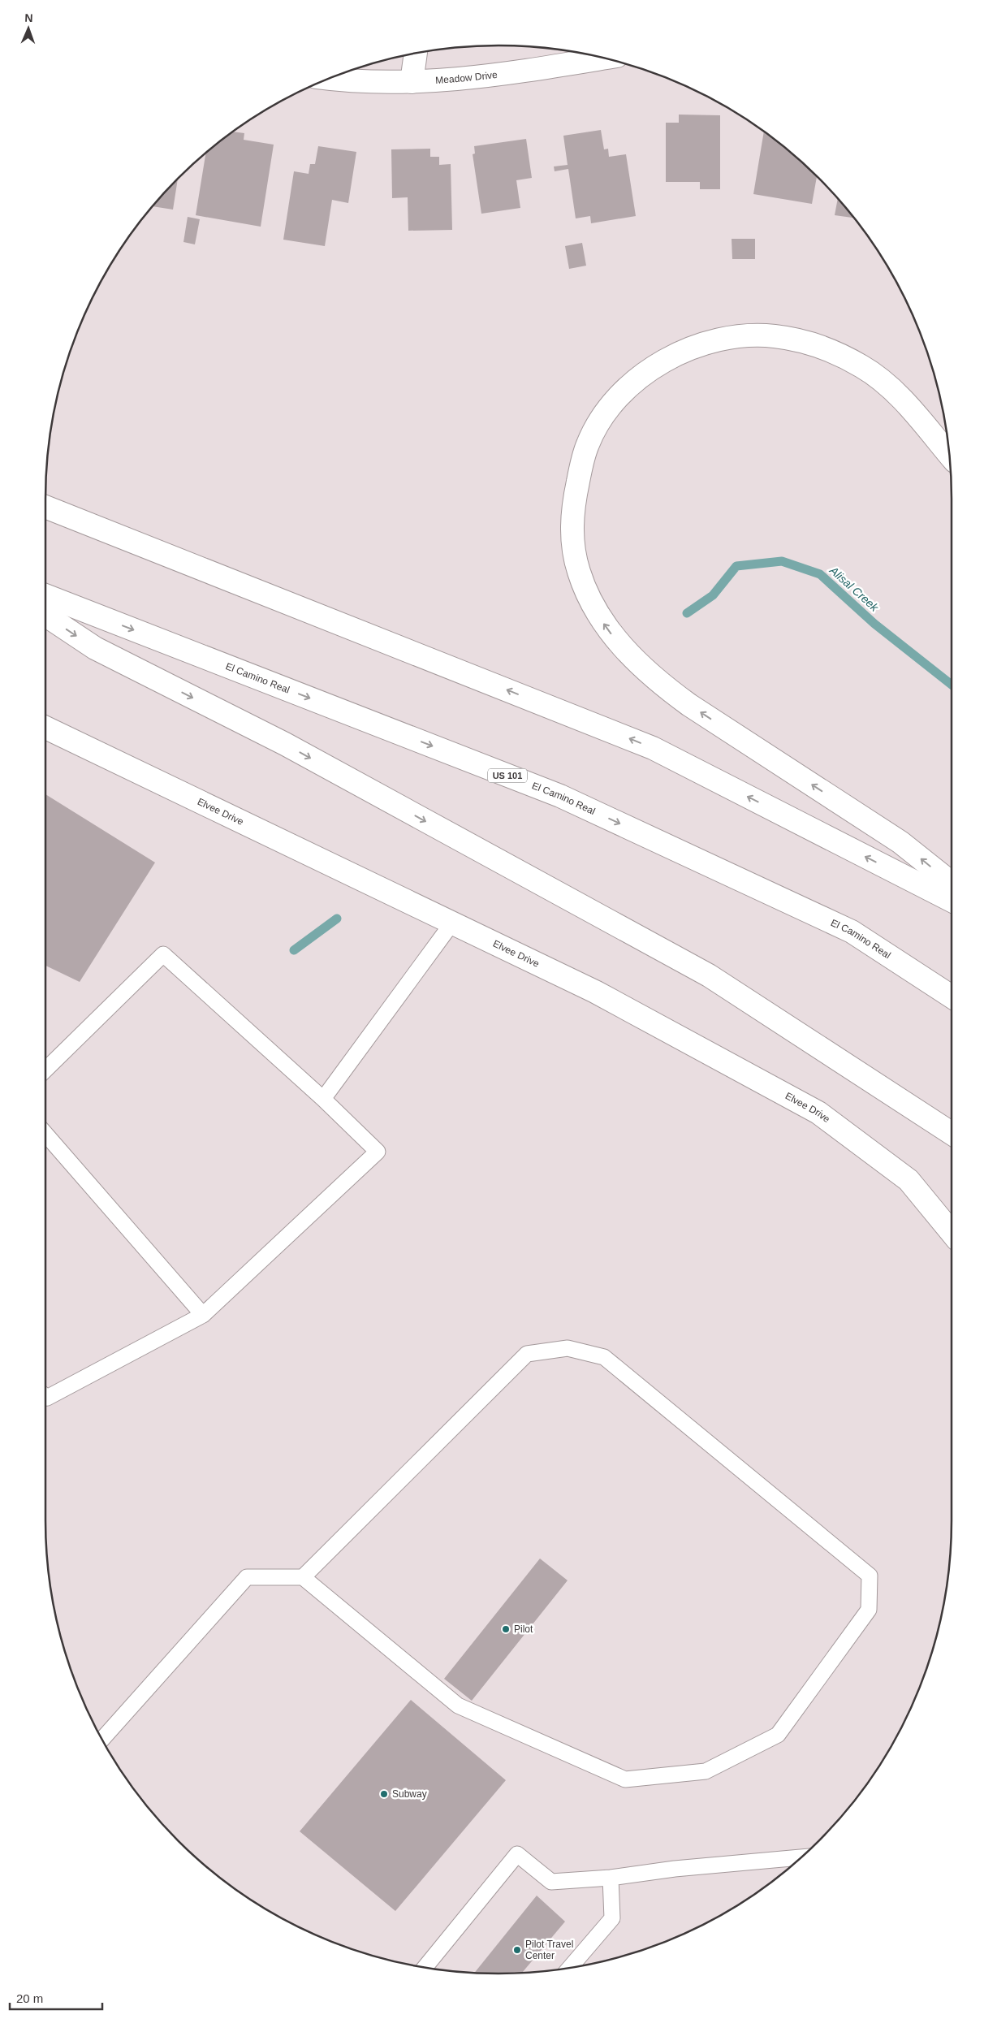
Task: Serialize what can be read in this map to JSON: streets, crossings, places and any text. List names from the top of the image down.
{
  "streets": {
    "main road": [
      "Meadow Drive",
      "El Camino Real",
      "US 101",
      "Elvee Drive"
    ]
  },
  "water": ["Alisal Creek"],
  "places": ["Pilot", "Subway", "Pilot Travel Center"],
  "scale_bar": "20 m",
  "north": "top"
}
